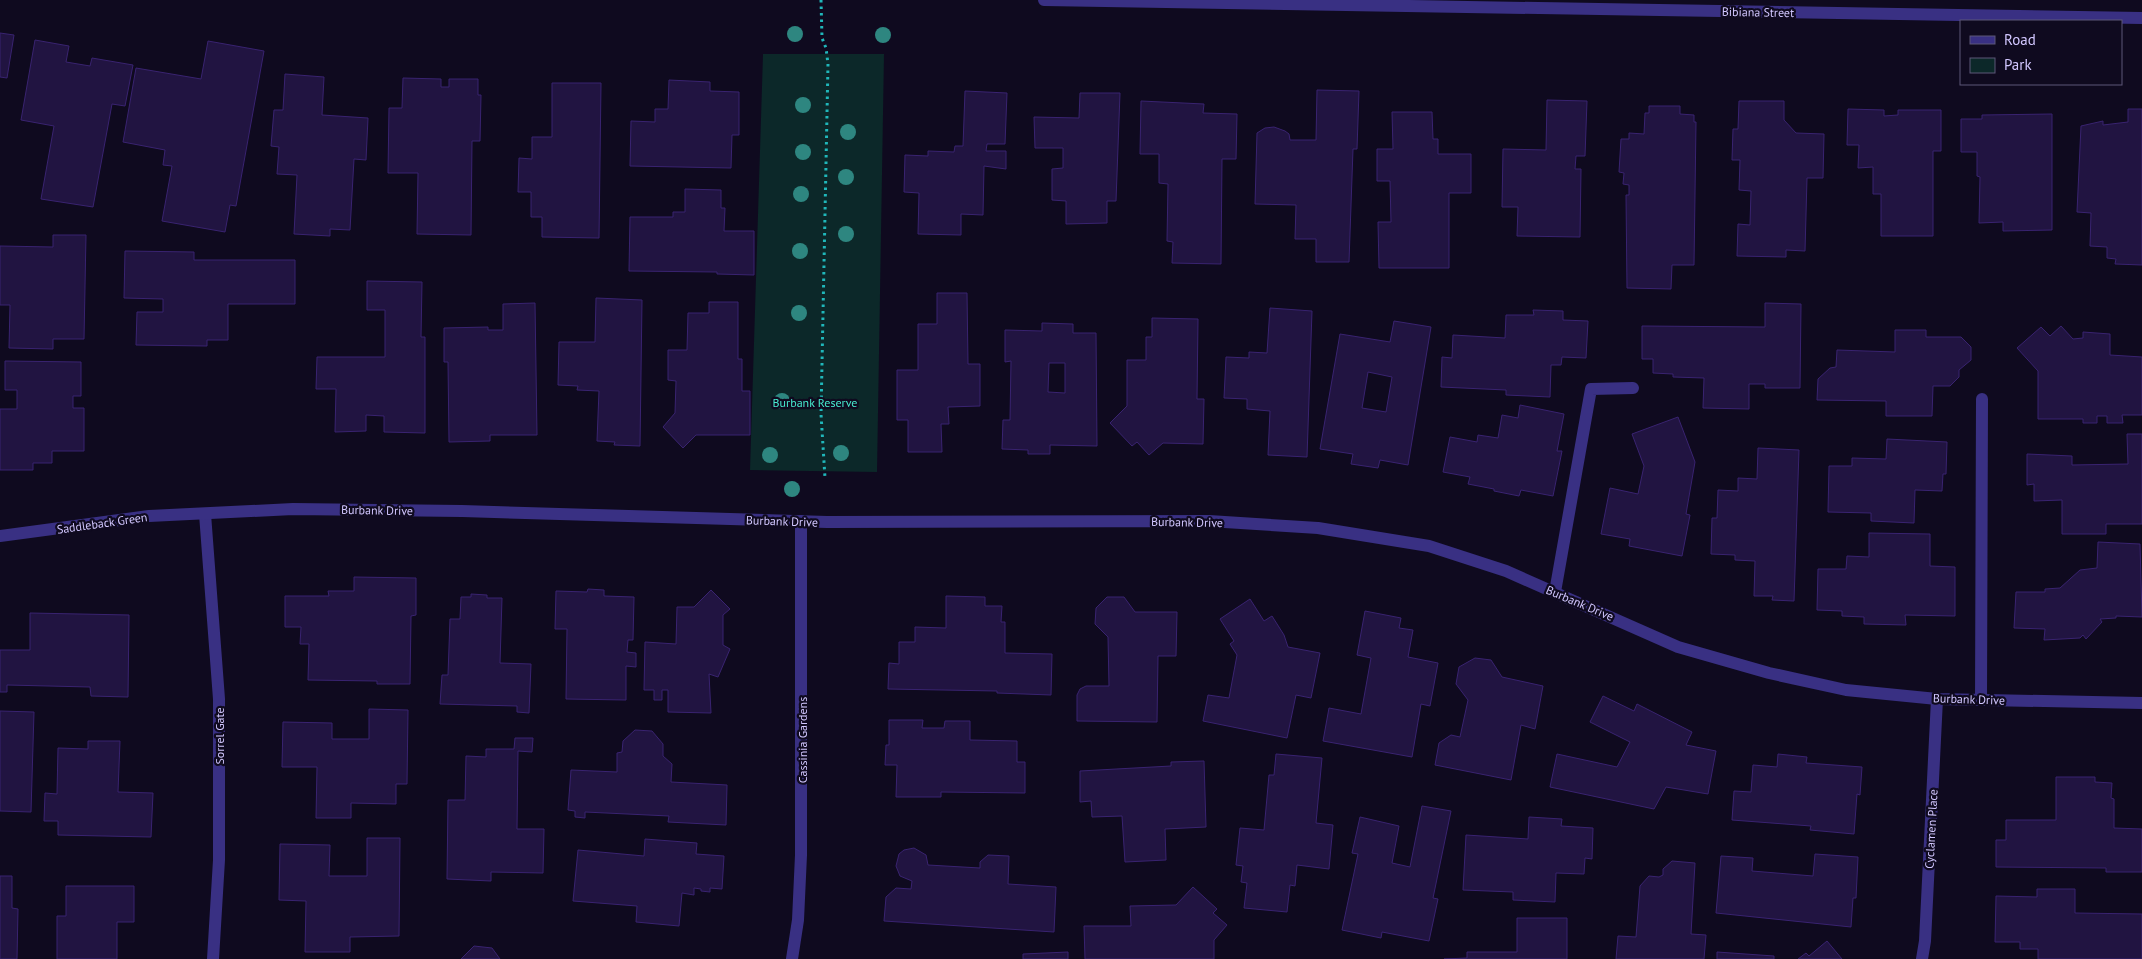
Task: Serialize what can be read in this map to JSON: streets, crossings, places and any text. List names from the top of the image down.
{
  "streets": {
    "street": [
      "Bibiana Street",
      "Burbank Drive",
      "Saddleback Green",
      "Sorrel Gate",
      "Cassinia Gardens",
      "Cyclamen Place"
    ]
  },
  "crossings": [
    ["Burbank Drive", "Saddleback Green"],
    ["Burbank Drive", "Sorrel Gate"],
    ["Burbank Drive", "Cassinia Gardens"],
    ["Burbank Drive", "Cyclamen Place"],
    ["Saddleback Green", "Sorrel Gate"]
  ],
  "parks": ["Burbank Reserve"],
  "legend": ["Road", "Park"]
}
